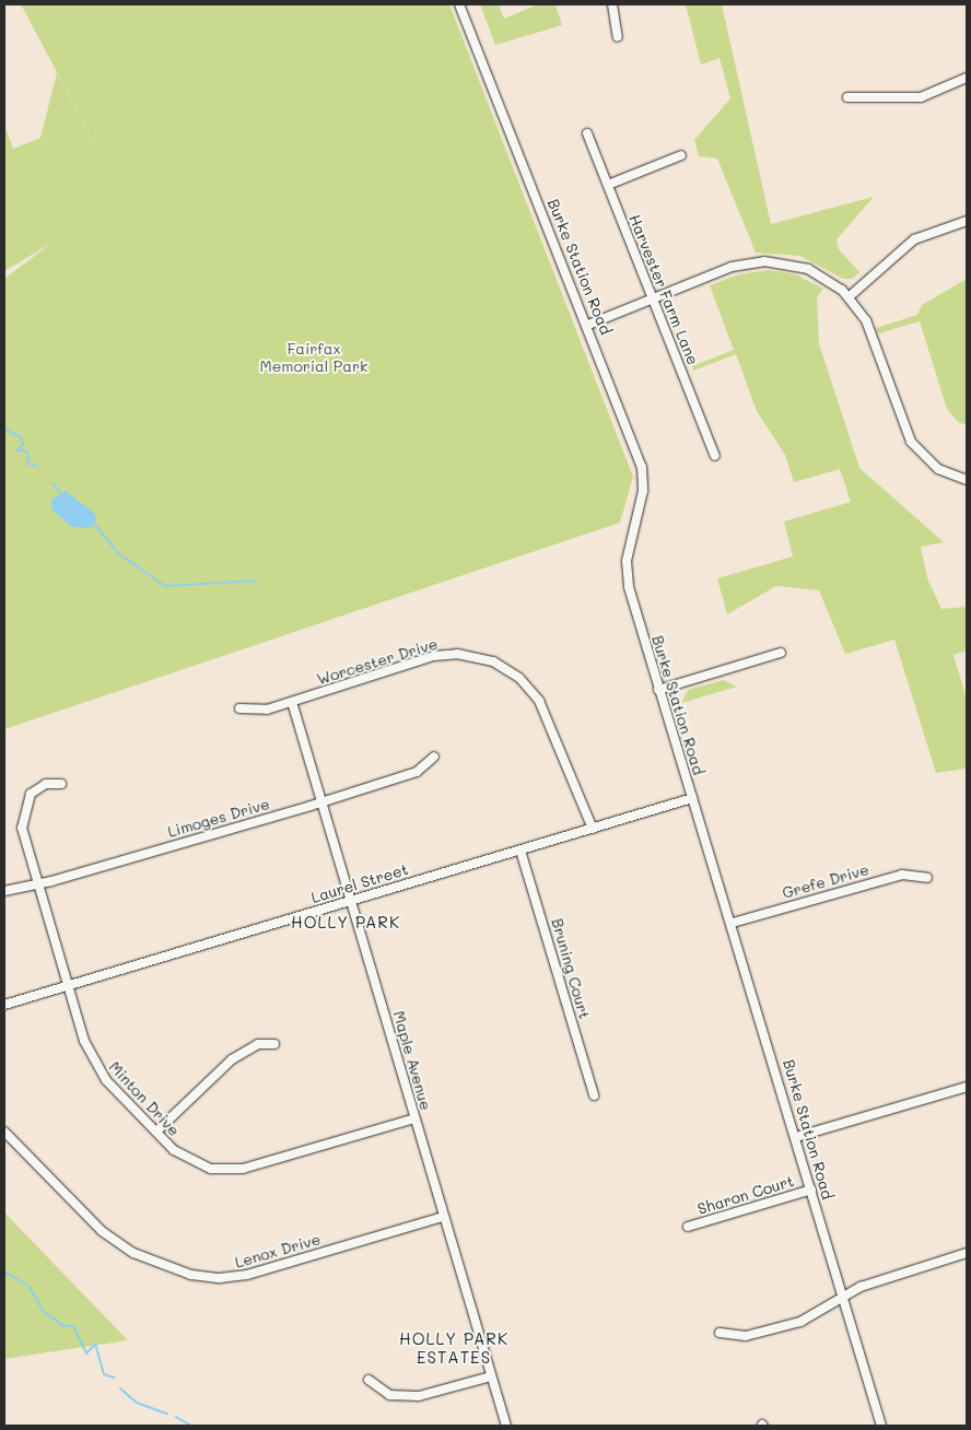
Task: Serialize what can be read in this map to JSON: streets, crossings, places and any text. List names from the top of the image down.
{
  "streets": {
    "street": [
      "Burke Station Road",
      "Harvester Farm Lane",
      "Worcester Drive",
      "Limoges Drive",
      "Grefe Drive",
      "Laurel Street",
      "Bruning Court",
      "Maple Avenue",
      "Minton Drive",
      "Sharon Court",
      "Lenox Drive"
    ]
  },
  "crossings": [
    ["Burke Station Road", "Grefe Drive"],
    ["Burke Station Road", "Laurel Street"],
    ["Burke Station Road", "Sharon Court"],
    ["Worcester Drive", "Laurel Street"],
    ["Worcester Drive", "Maple Avenue"],
    ["Limoges Drive", "Maple Avenue"],
    ["Limoges Drive", "Minton Drive"],
    ["Laurel Street", "Bruning Court"],
    ["Laurel Street", "Maple Avenue"],
    ["Laurel Street", "Minton Drive"],
    ["Maple Avenue", "Minton Drive"],
    ["Maple Avenue", "Lenox Drive"]
  ],
  "districts": ["HOLLY PARK", "HOLLY PARK ESTATES"],
  "parks": ["Fairfax Memorial Park"]
}
